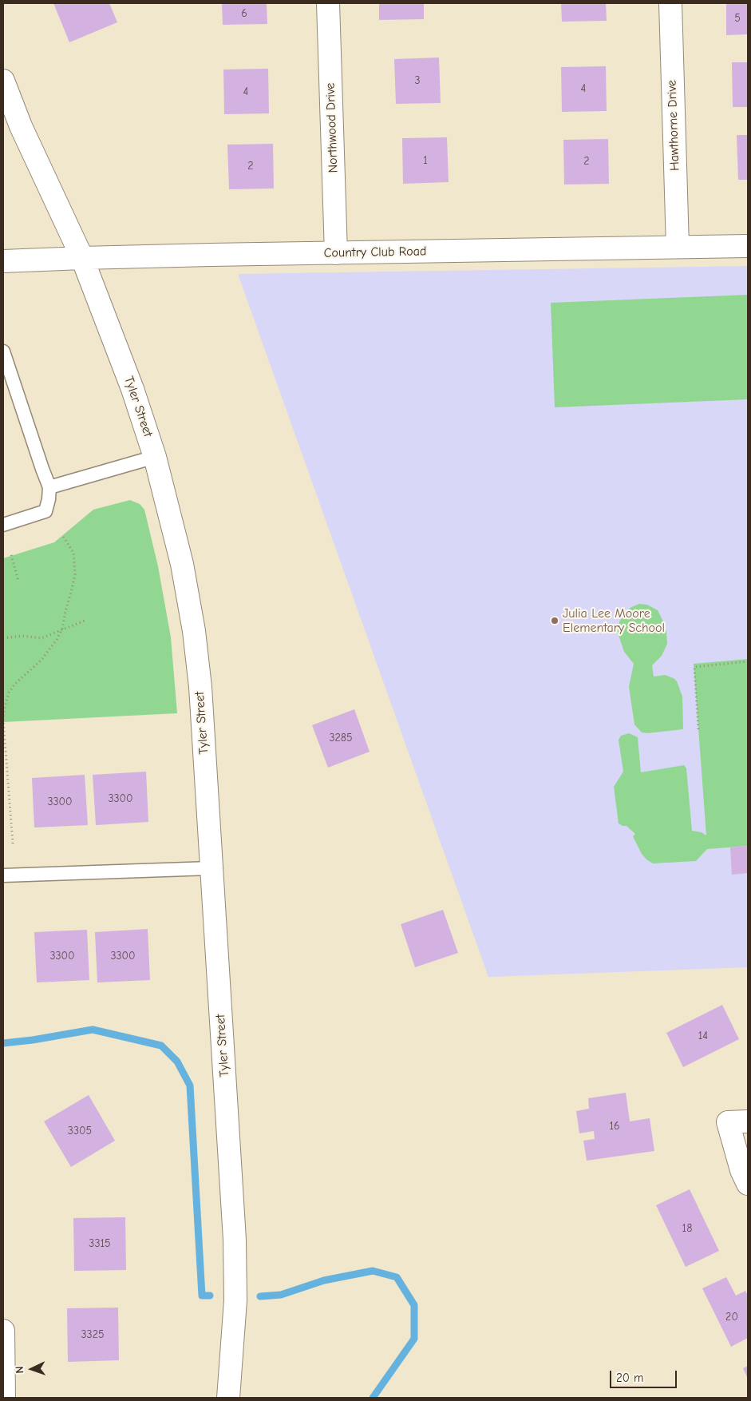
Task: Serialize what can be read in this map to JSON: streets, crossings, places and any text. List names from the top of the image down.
{
  "streets": {
    "street": [
      "Hawthorne Drive",
      "Northwood Drive",
      "Country Club Road",
      "Tyler Street"
    ]
  },
  "crossings": [
    ["Hawthorne Drive", "Country Club Road"],
    ["Northwood Drive", "Country Club Road"],
    ["Country Club Road", "Tyler Street"]
  ],
  "places": ["Julia Lee Moore Elementary School"],
  "house_numbers": [
    "6",
    "5",
    "3",
    "4",
    "4",
    "1",
    "2",
    "2",
    "3285",
    "3300",
    "3300",
    "3300",
    "3300",
    "14",
    "16",
    "3305",
    "18",
    "3315",
    "20",
    "3325"
  ],
  "scale_bar": "20 m",
  "north": "left"
}
